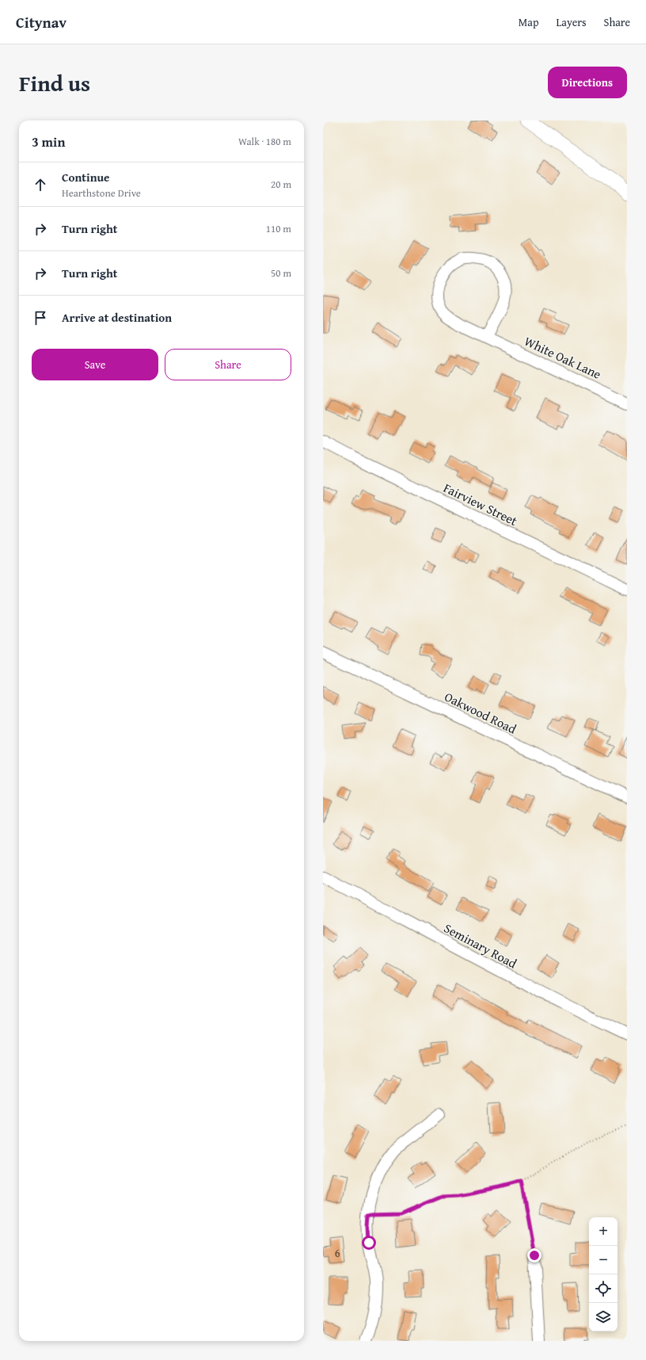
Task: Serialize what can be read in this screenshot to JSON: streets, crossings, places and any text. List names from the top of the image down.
{
  "streets": {
    "street": [
      "White Oak Lane",
      "Fairview Street",
      "Oakwood Road",
      "Seminary Road"
    ]
  },
  "house_numbers": ["6"],
  "page": {
    "header": "Citynav",
    "nav": ["Map", "Layers", "Share"],
    "title": "Find us",
    "buttons": [
      "Directions",
      ["Save", "Share"]
    ],
    "heading": ["3 min", "Walk · 180 m"],
    "list": [
      ["Continue", "Hearthstone Drive", "20 m"],
      ["Turn right", "110 m"],
      ["Turn right", "50 m"],
      "Arrive at destination"
    ],
    "map_buttons": ["+", "−"]
  }
}
